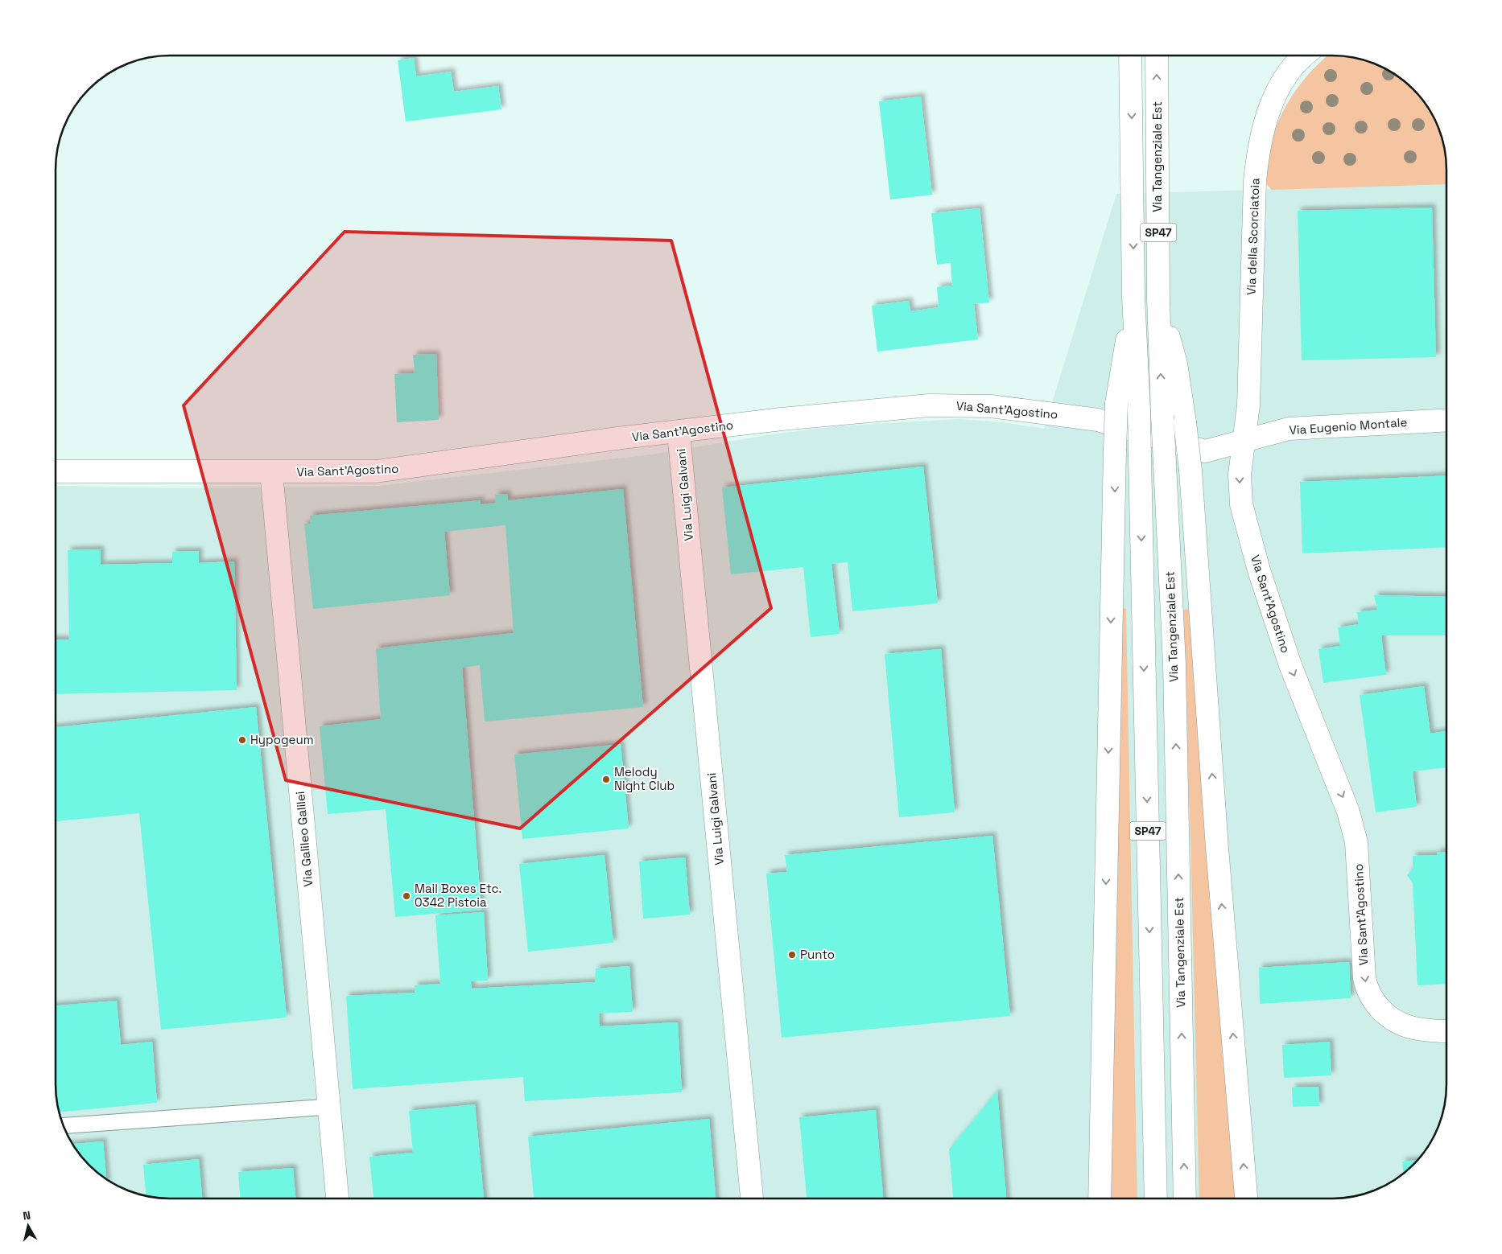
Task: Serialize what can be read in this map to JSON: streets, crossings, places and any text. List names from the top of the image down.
{
  "streets": {
    "main road": [
      "Via Tangenziale Est",
      "SP47",
      "Via della Scorciatoia",
      "Via Sant'Agostino",
      "Via Eugenio Montale",
      "Via Luigi Galvani",
      "Via Galileo Galilei"
    ]
  },
  "crossings": [
    ["Via della Scorciatoia", "Via Sant'Agostino"],
    ["Via della Scorciatoia", "Via Eugenio Montale"],
    ["Via Sant'Agostino", "Via Eugenio Montale"],
    ["Via Sant'Agostino", "Via Luigi Galvani"],
    ["Via Sant'Agostino", "Via Galileo Galilei"]
  ],
  "places": [
    "Hypogeum",
    "Melody Night Club",
    "Mail Boxes Etc. 0342 Pistoia",
    "Punto"
  ],
  "north": "top"
}
